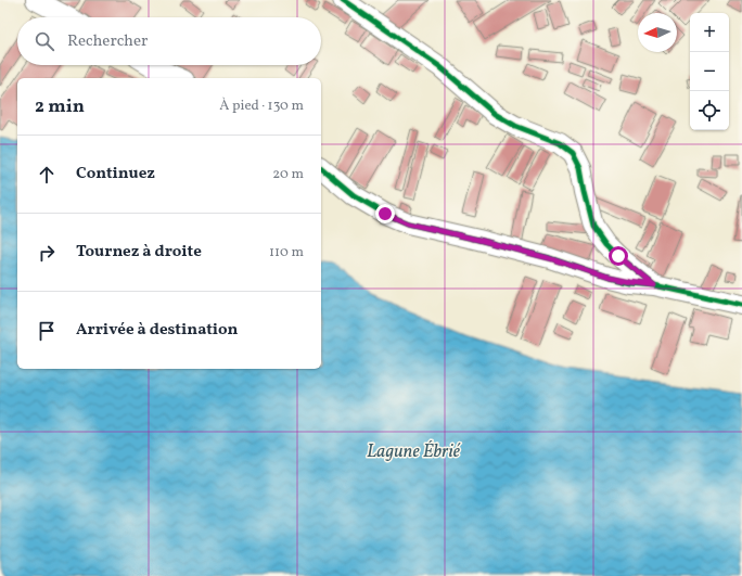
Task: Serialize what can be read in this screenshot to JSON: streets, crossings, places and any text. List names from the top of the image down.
{
  "water": ["Lagune Ébrié"],
  "north": "left",
  "page": {
    "map_buttons": ["+", "−"],
    "search": "Rechercher",
    "heading": ["2 min", "À pied · 130 m"],
    "list": [
      ["Continuez", "20 m"],
      ["Tournez à droite", "110 m"],
      "Arrivée à destination"
    ]
  }
}
